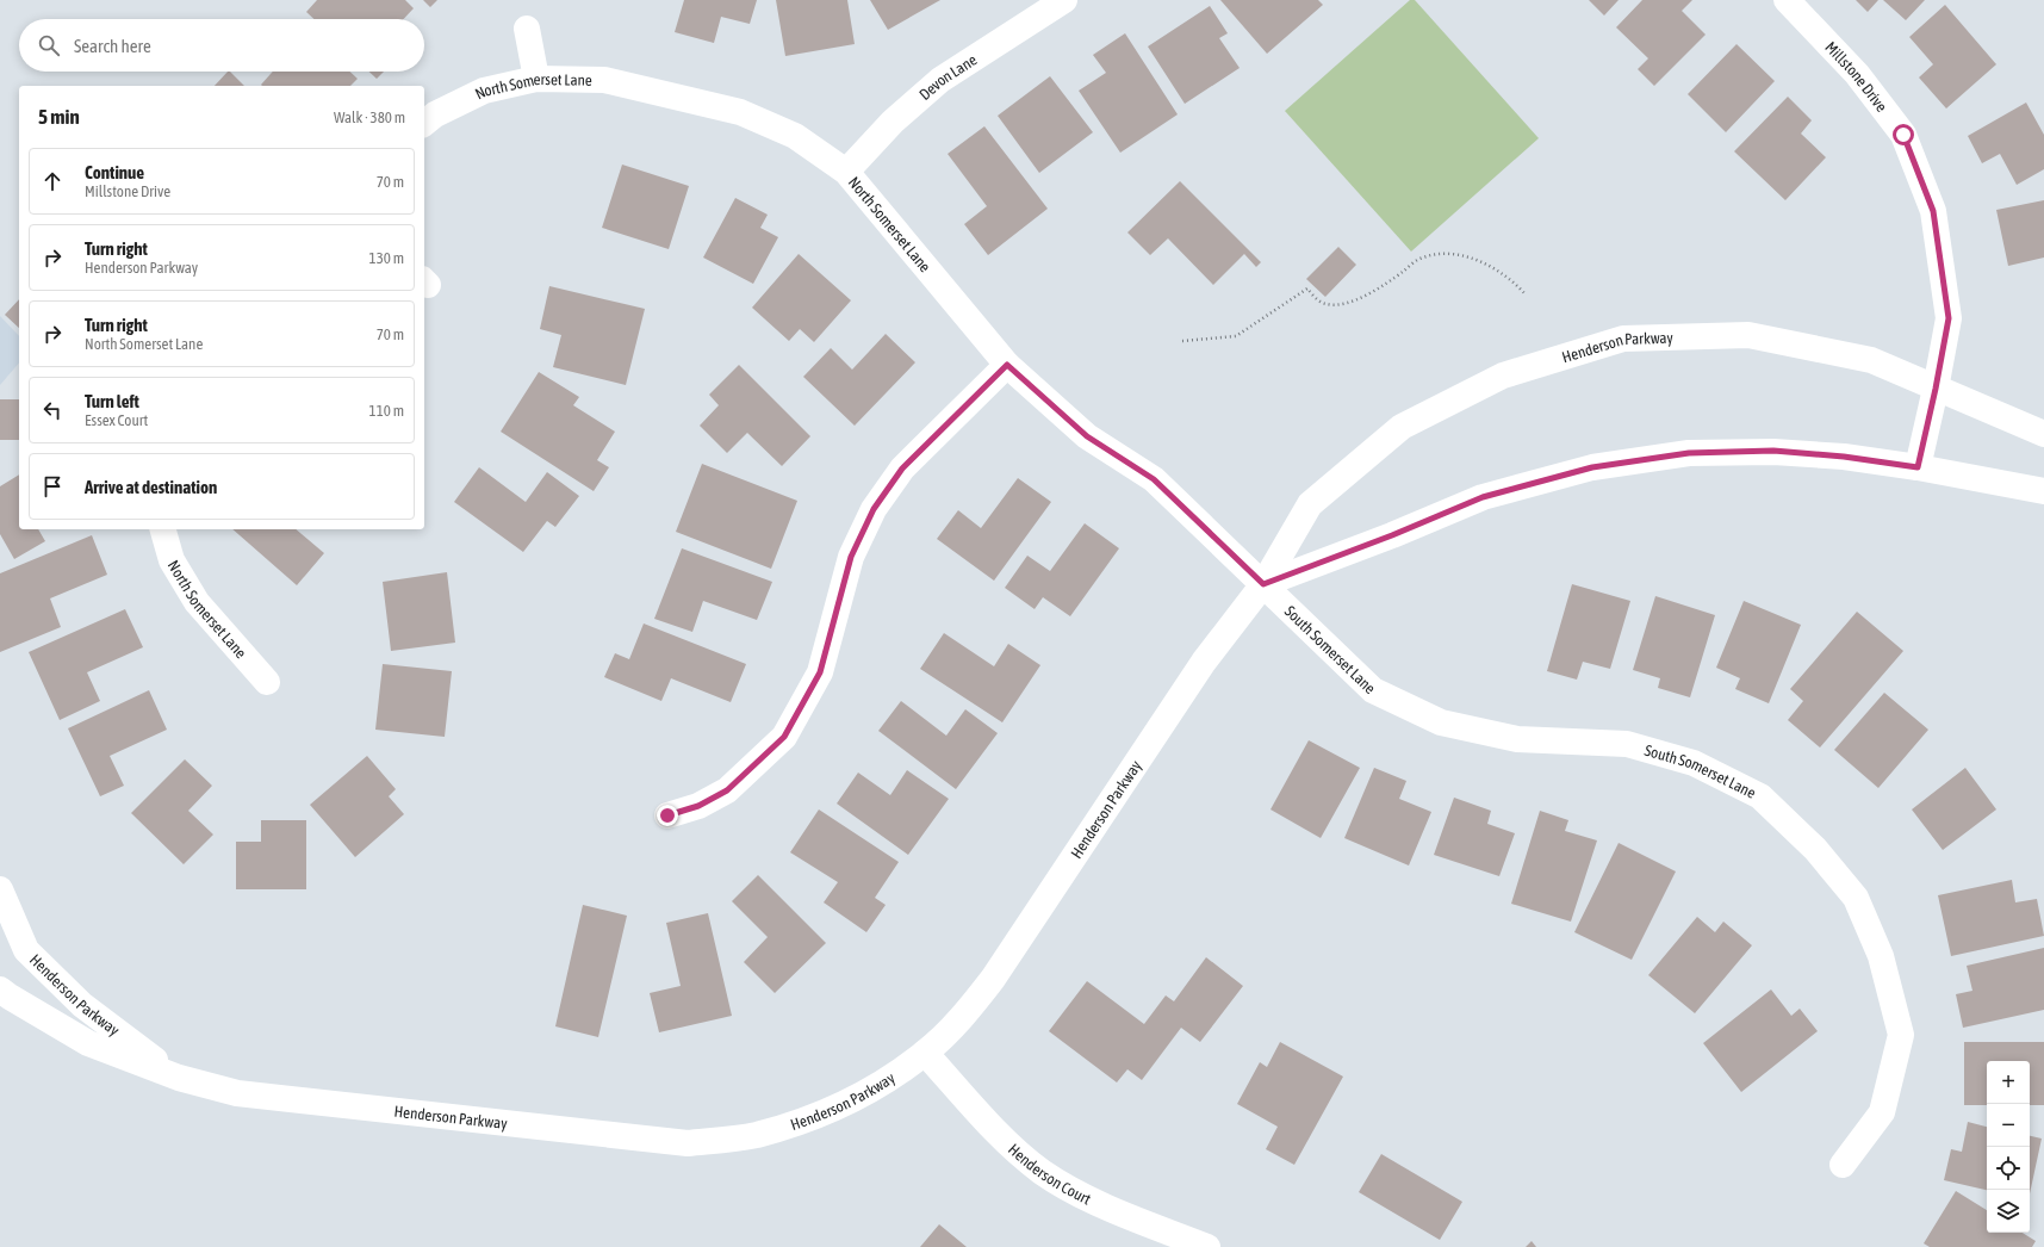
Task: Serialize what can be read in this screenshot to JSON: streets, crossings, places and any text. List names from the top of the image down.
{
  "streets": {
    "street": [
      "Millstone Drive",
      "Devon Lane",
      "North Somerset Lane",
      "Henderson Parkway",
      "South Somerset Lane",
      "Henderson Court"
    ]
  },
  "crossings": [
    ["Millstone Drive", "Henderson Parkway"],
    ["Devon Lane", "North Somerset Lane"],
    ["North Somerset Lane", "Henderson Parkway"],
    ["North Somerset Lane", "South Somerset Lane"],
    ["Henderson Parkway", "South Somerset Lane"],
    ["Henderson Parkway", "Henderson Court"]
  ],
  "page": {
    "search": "Search here",
    "heading": ["5 min", "Walk · 380 m"],
    "list": [
      ["Continue", "Millstone Drive", "70 m"],
      ["Turn right", "Henderson Parkway", "130 m"],
      ["Turn right", "North Somerset Lane", "70 m"],
      ["Turn left", "Essex Court", "110 m"],
      "Arrive at destination"
    ],
    "map_buttons": ["+", "−"]
  }
}
